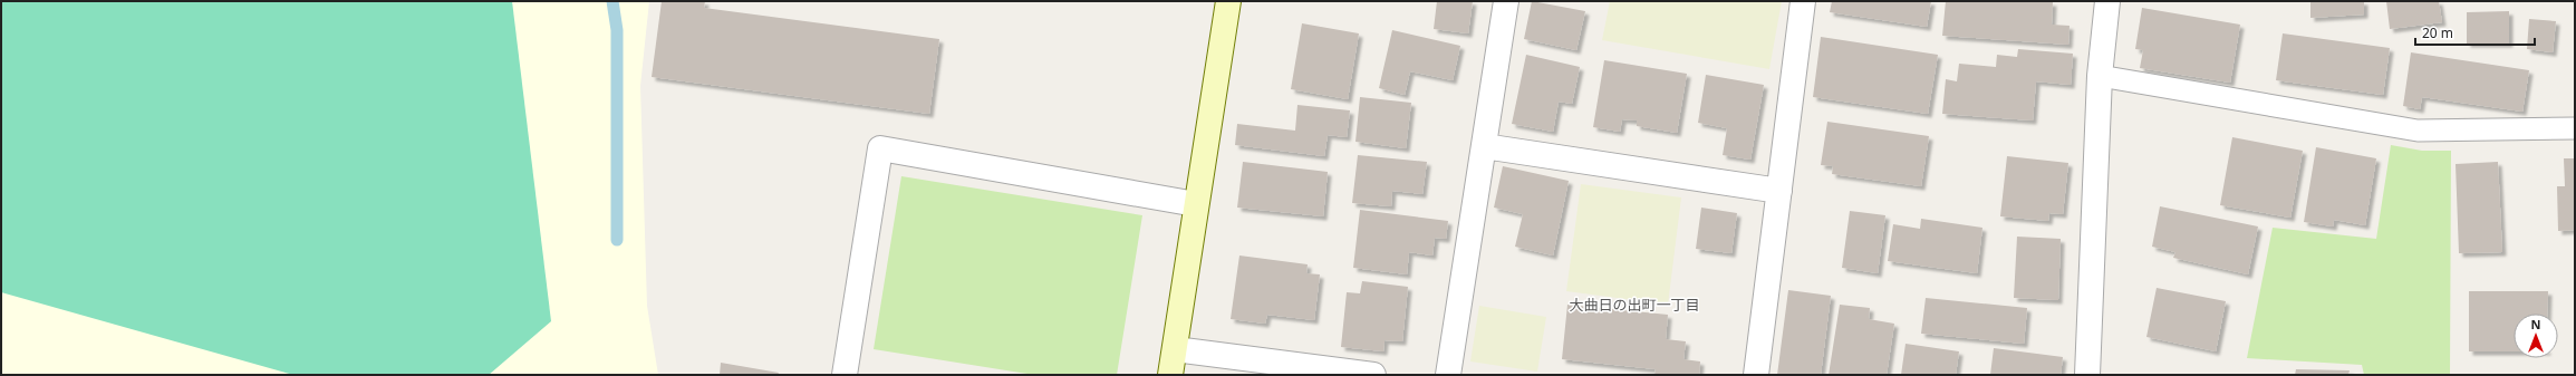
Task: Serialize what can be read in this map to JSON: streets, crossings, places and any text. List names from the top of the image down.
{
  "districts": ["大曲日の出町一丁目"],
  "scale_bar": "20 m",
  "north": "top"
}
